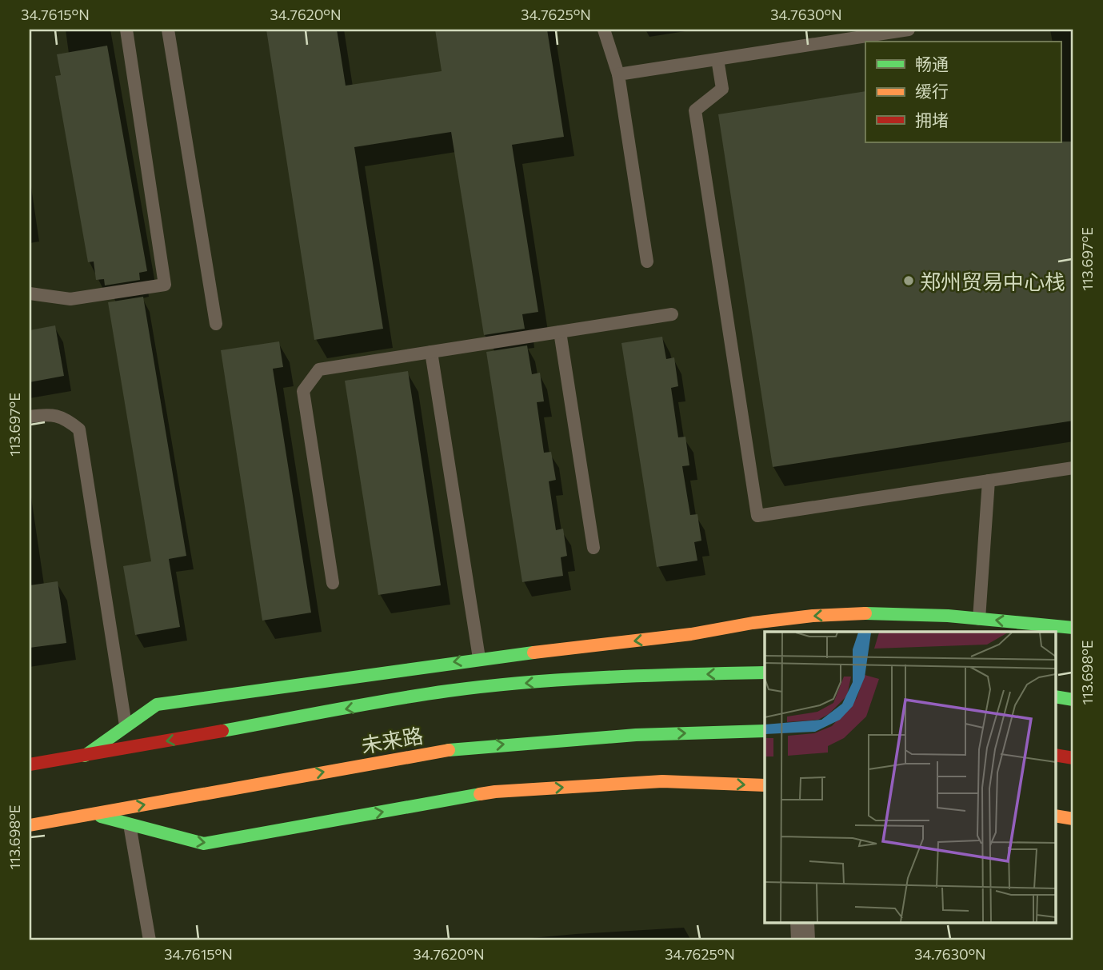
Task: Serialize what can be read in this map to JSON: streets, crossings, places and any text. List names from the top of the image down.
{
  "streets": {
    "main road": ["未来路"]
  },
  "places": ["郑州贸易中心栈"],
  "legend": ["畅通", "缓行", "拥堵"],
  "coordinates": [
    "34.7615°N",
    "34.7620°N",
    "34.7625°N",
    "34.7630°N",
    "113.697°E",
    "113.698°E"
  ]
}
